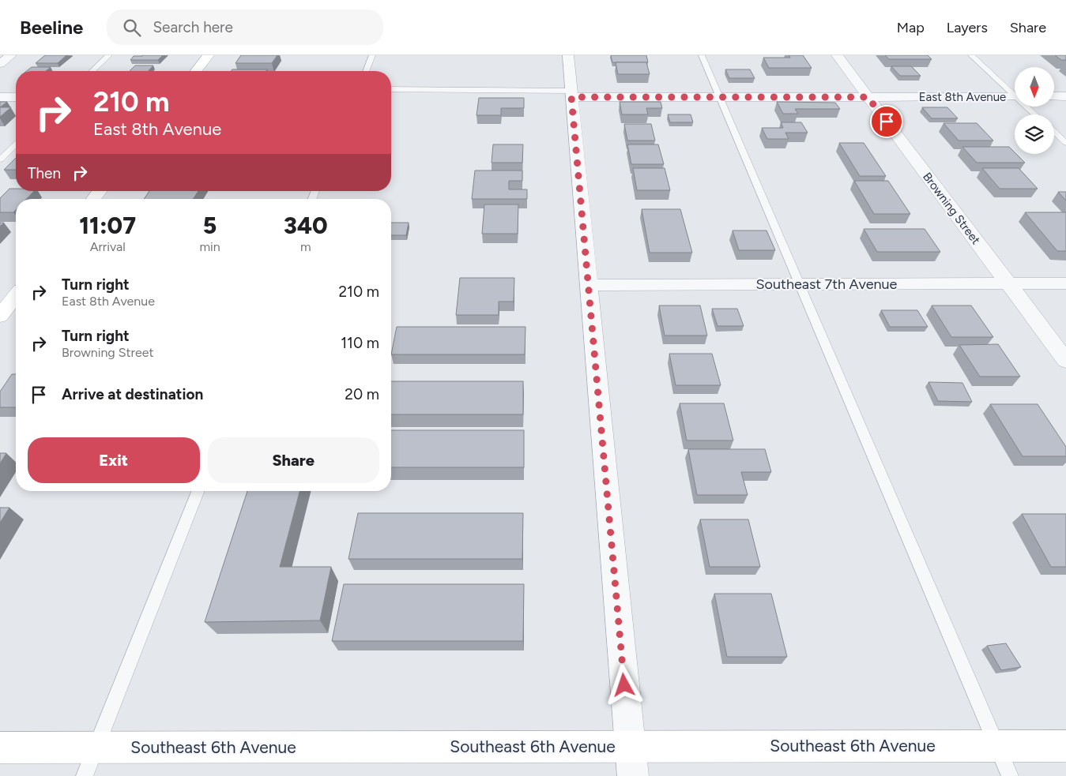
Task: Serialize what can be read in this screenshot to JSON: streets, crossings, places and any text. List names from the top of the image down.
{
  "streets": {
    "street": [
      "East 8th Avenue",
      "Browning Street",
      "Southeast 7th Avenue",
      "Southeast 6th Avenue"
    ]
  },
  "crossings": [
    ["East 8th Avenue", "Browning Street"],
    ["Browning Street", "Southeast 7th Avenue"]
  ],
  "north": "bottom",
  "page": {
    "header": "Beeline",
    "search": "Search here",
    "nav": ["Map", "Layers", "Share"],
    "turn": ["210 m", "East 8th Avenue"],
    "then": "Then",
    "eta": [
      "11:07",
      "Arrival",
      "5",
      "min",
      "340",
      "m"
    ],
    "list": [
      {
        "name": "Turn right",
        "note": "East 8th Avenue",
        "value": "210 m"
      },
      {
        "name": "Turn right",
        "note": "Browning Street",
        "value": "110 m"
      },
      {
        "name": "Arrive at destination",
        "value": "20 m"
      }
    ],
    "buttons": ["Exit", "Share"]
  }
}
